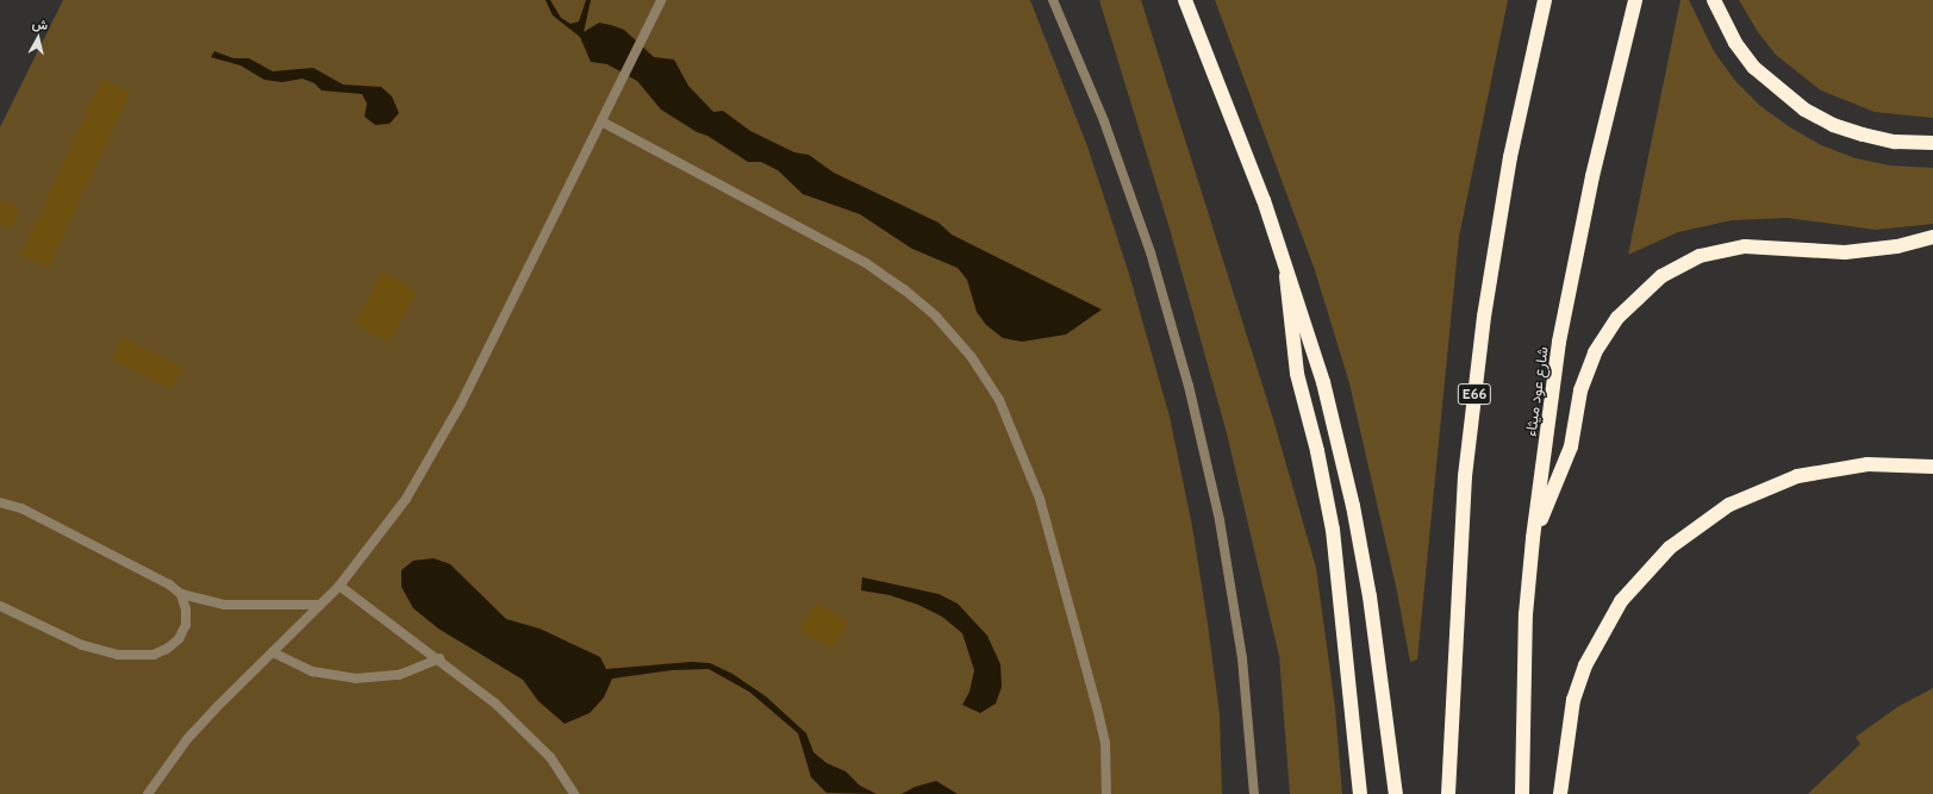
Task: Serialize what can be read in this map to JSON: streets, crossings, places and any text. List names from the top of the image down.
{
  "streets": {
    "highway": ["شارع عود ميثاء", "E66"]
  },
  "north": "top"
}
